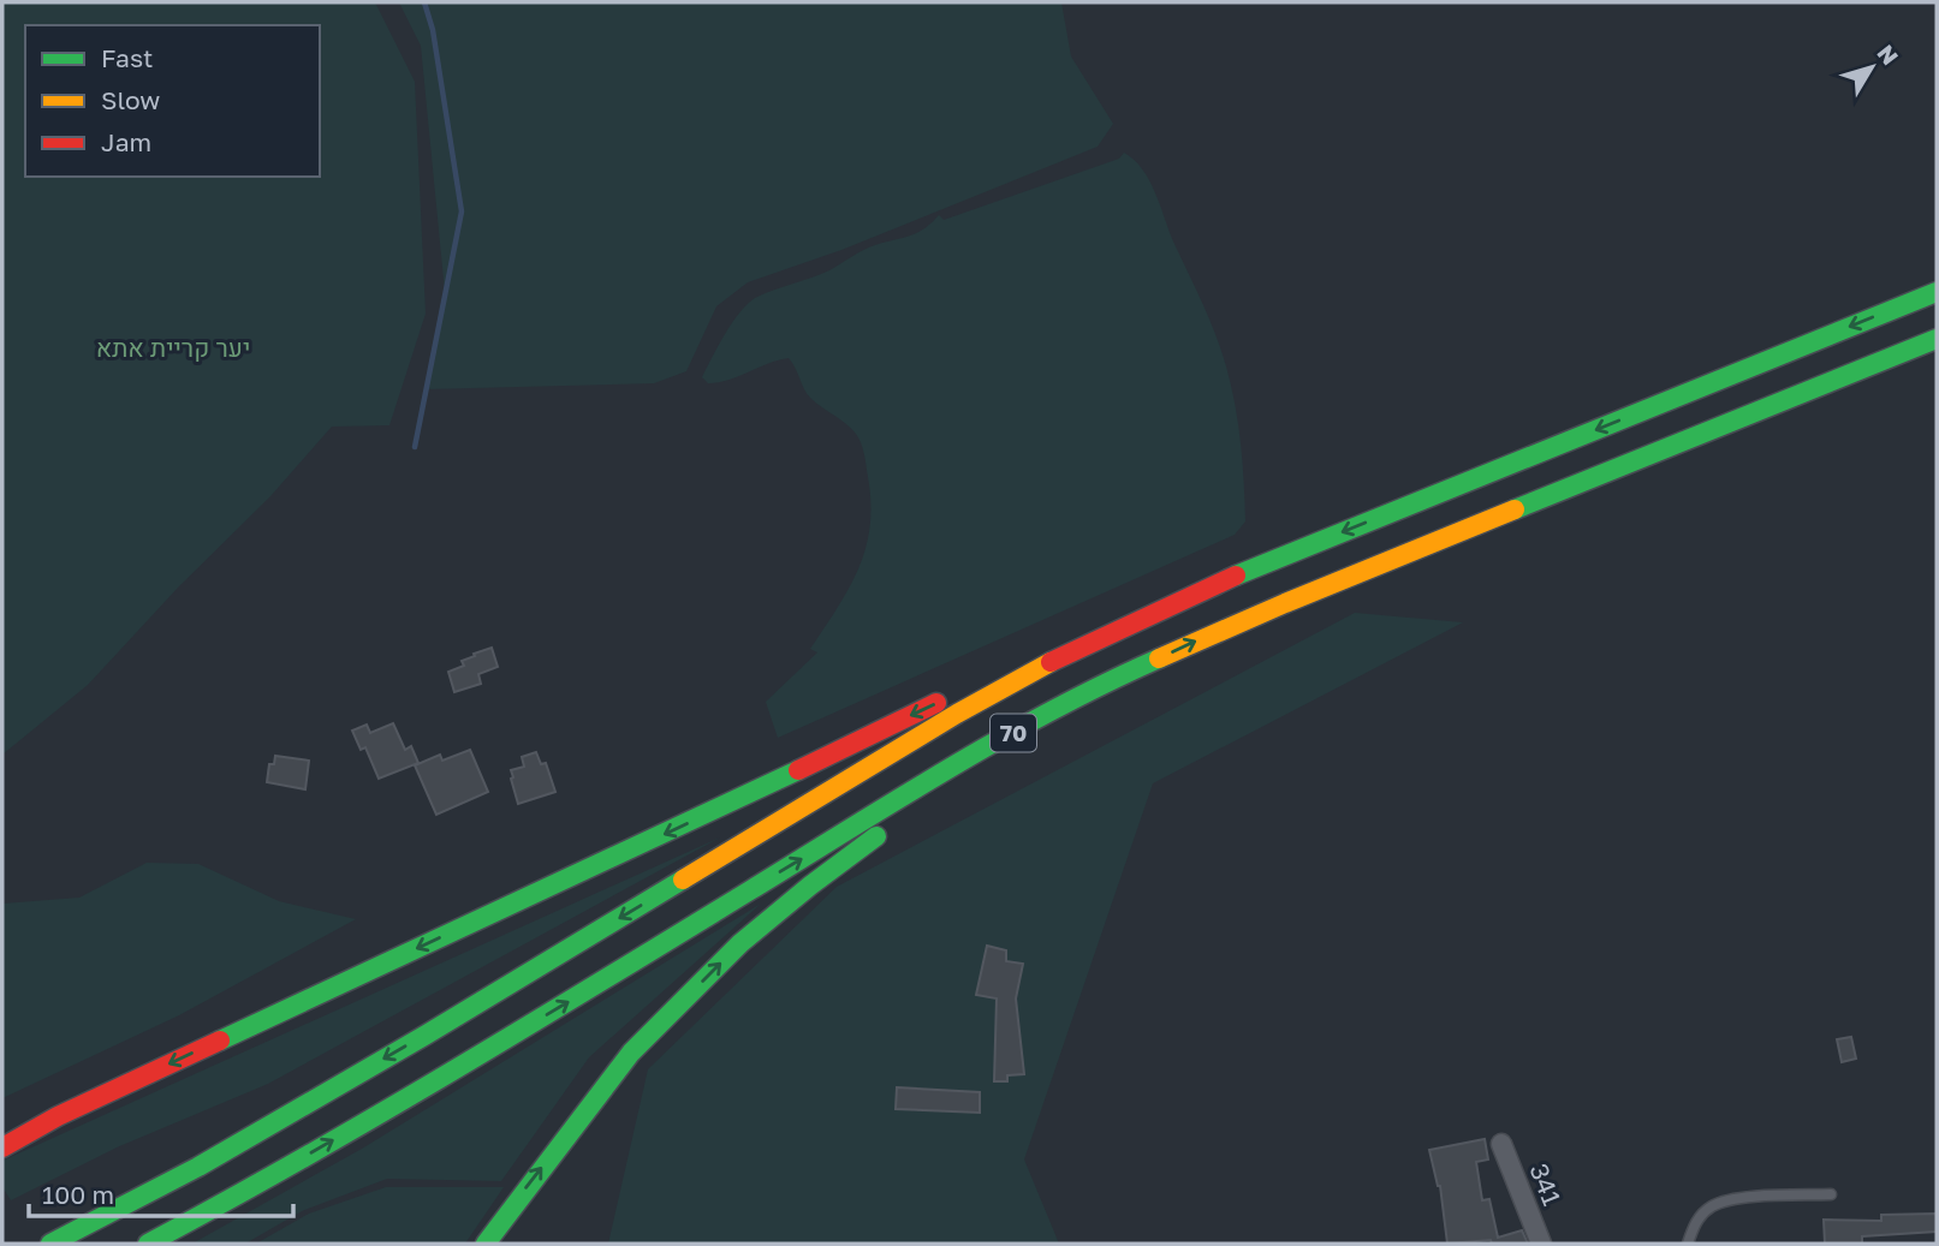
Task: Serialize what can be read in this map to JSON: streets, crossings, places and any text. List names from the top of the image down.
{
  "streets": {
    "highway": ["70"],
    "street": ["341"]
  },
  "parks": ["יער קריית אתא"],
  "legend": ["Fast", "Slow", "Jam"],
  "scale_bar": "100 m",
  "north": "top right"
}
